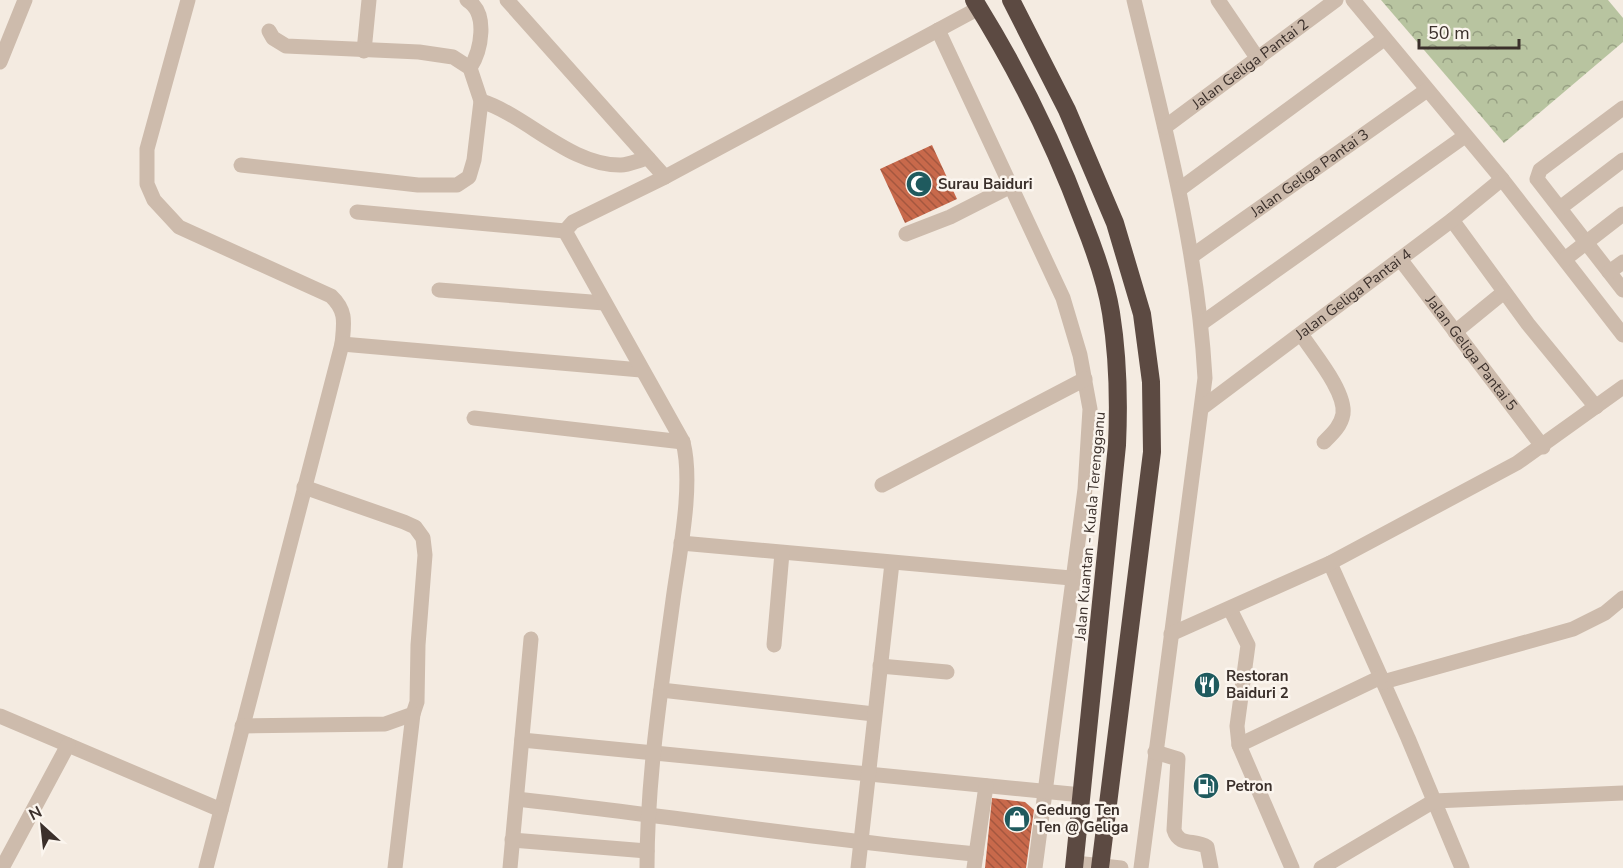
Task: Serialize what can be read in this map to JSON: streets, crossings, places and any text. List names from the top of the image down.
{
  "streets": {
    "highway": ["Jalan Kuantan - Kuala Terengganu"],
    "street": [
      "Jalan Geliga Pantai 2",
      "Jalan Geliga Pantai 3",
      "Jalan Geliga Pantai 4",
      "Jalan Geliga Pantai 5"
    ]
  },
  "crossings": [
    ["Jalan Geliga Pantai 4", "Jalan Geliga Pantai 5"]
  ],
  "places": {
    "mosque": ["Surau Baiduri"],
    "restaurant": ["Restoran Baiduri 2"],
    "fuel station": ["Petron"],
    "shop": ["Gedung Ten Ten @ Geliga"]
  },
  "scale_bar": "50 m",
  "north": "top left"
}
